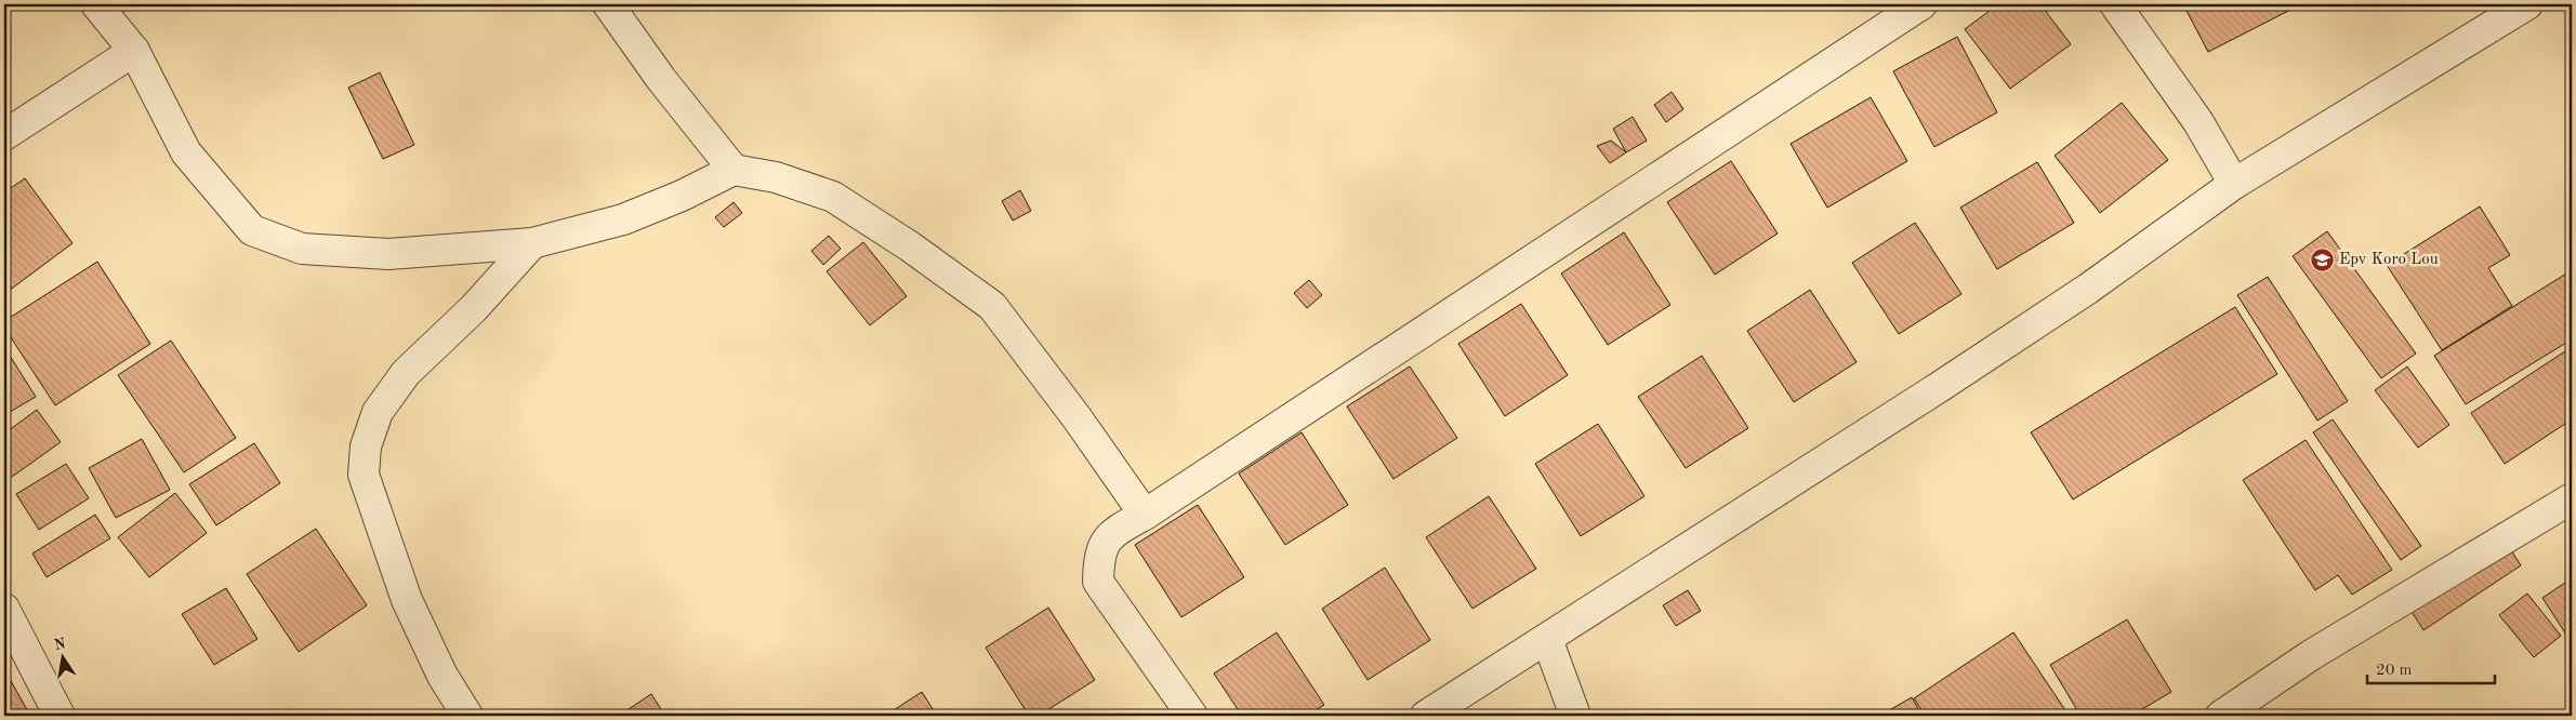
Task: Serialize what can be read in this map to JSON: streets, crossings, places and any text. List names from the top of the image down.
{
  "places": {
    "school or university": ["Epv Koro Lou"]
  },
  "scale_bar": "20 m",
  "north": "top"
}
